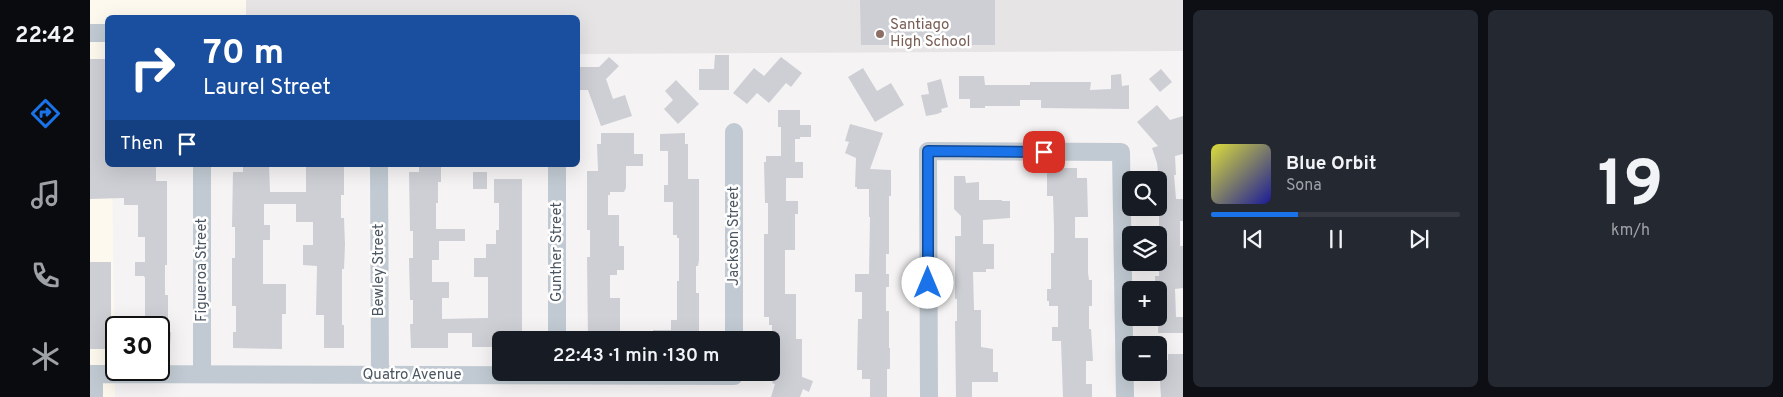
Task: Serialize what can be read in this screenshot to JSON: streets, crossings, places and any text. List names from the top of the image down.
{
  "streets": {
    "street": [
      "Jackson Street",
      "Gunther Street",
      "Figueroa Street",
      "Bewley Street",
      "Quatro Avenue"
    ]
  },
  "crossings": [
    ["Figueroa Street", "Quatro Avenue"],
    ["Bewley Street", "Quatro Avenue"]
  ],
  "places": ["Santiago High School"],
  "page": {
    "tabs": "22:42",
    "tile": ["19", "km/h"],
    "turn": ["70 m", "Laurel Street"],
    "then": "Then",
    "song": ["Blue Orbit", "Sona"],
    "map_buttons": ["+", "−"],
    "limit": "30",
    "trip": "22:43 · 1 min · 130 m"
  }
}
